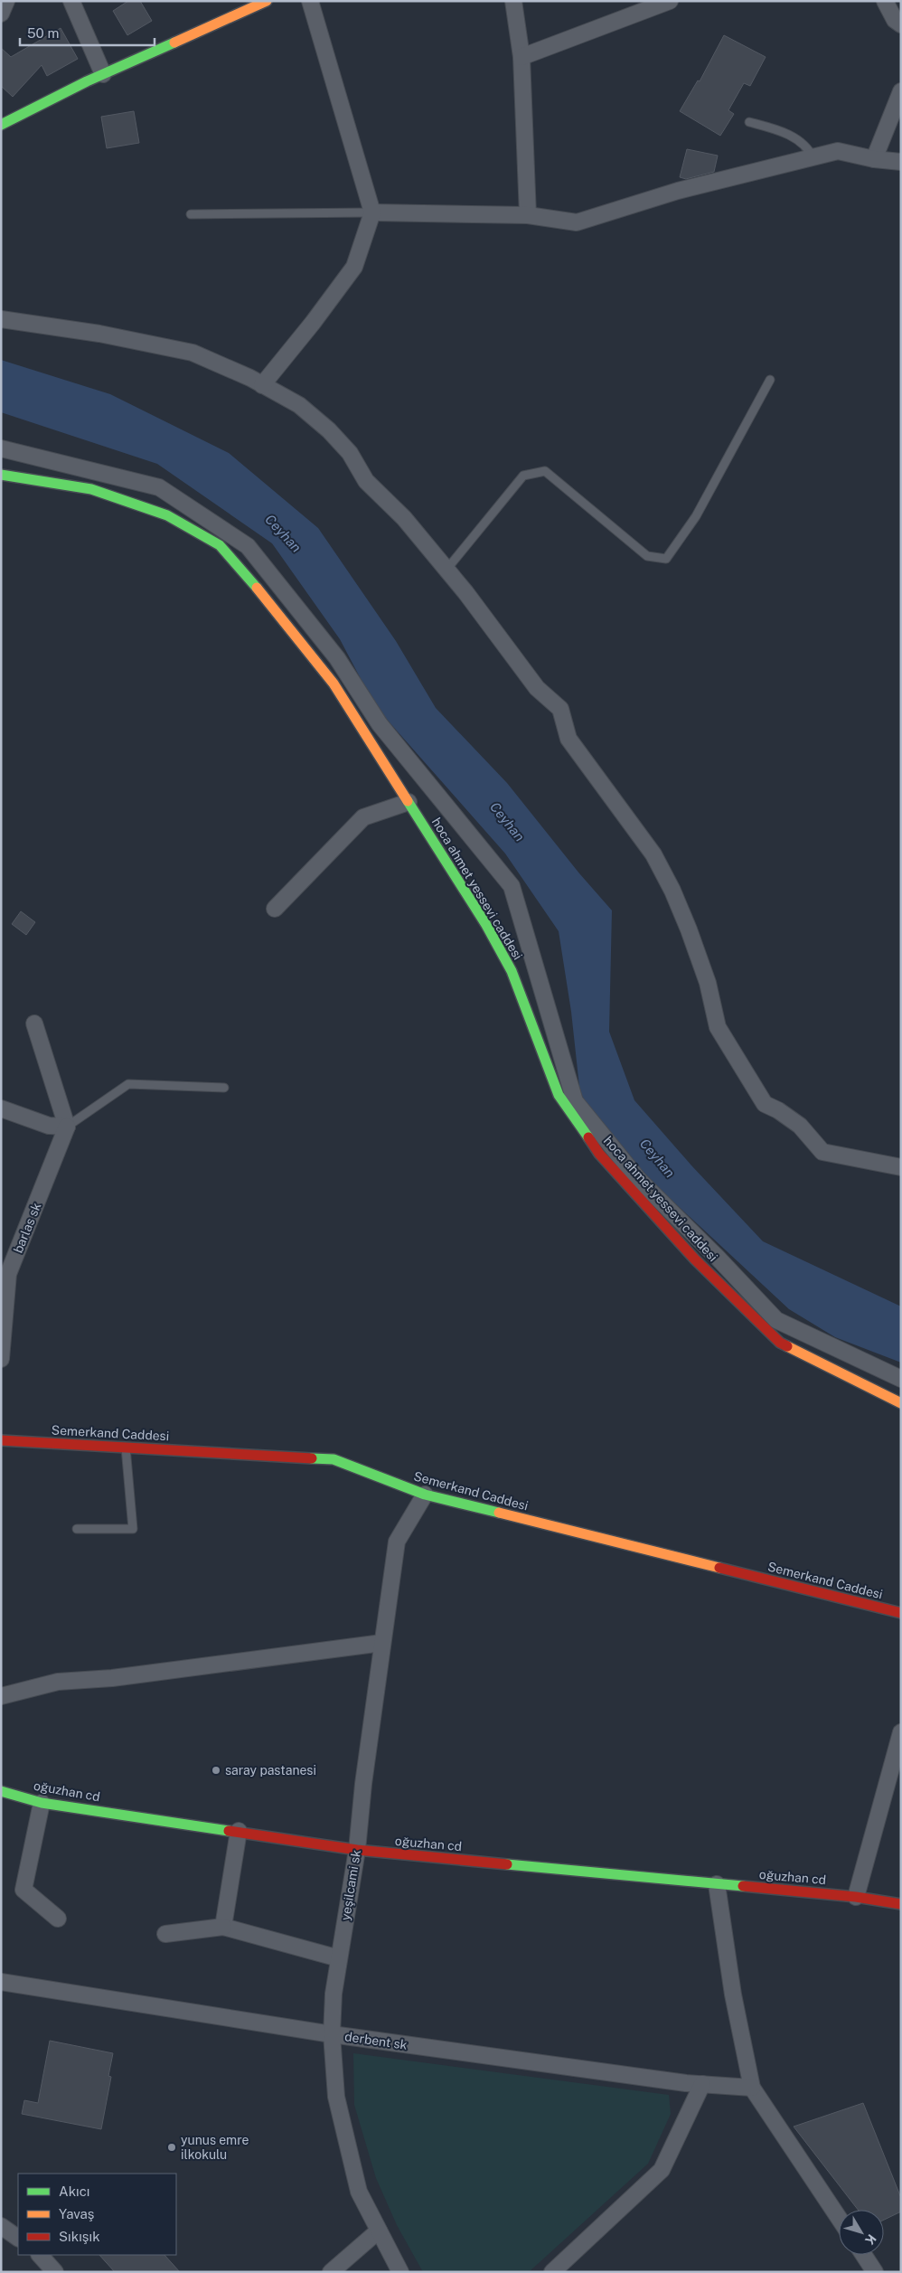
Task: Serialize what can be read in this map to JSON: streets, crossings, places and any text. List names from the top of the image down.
{
  "streets": {
    "street": [
      "hoca ahmet yessevi caddesi",
      "barlas sk",
      "Semerkand Caddesi",
      "oğuzhan cd",
      "yeşilcami sk",
      "derbent sk"
    ]
  },
  "crossings": [
    ["Semerkand Caddesi", "yeşilcami sk"],
    ["oğuzhan cd", "yeşilcami sk"],
    ["yeşilcami sk", "derbent sk"]
  ],
  "water": ["Ceyhan"],
  "places": ["saray pastanesi", "yunus emre ilkokulu"],
  "legend": ["Akıcı", "Yavaş", "Sıkışık"],
  "scale_bar": "50 m",
  "north": "bottom right"
}
